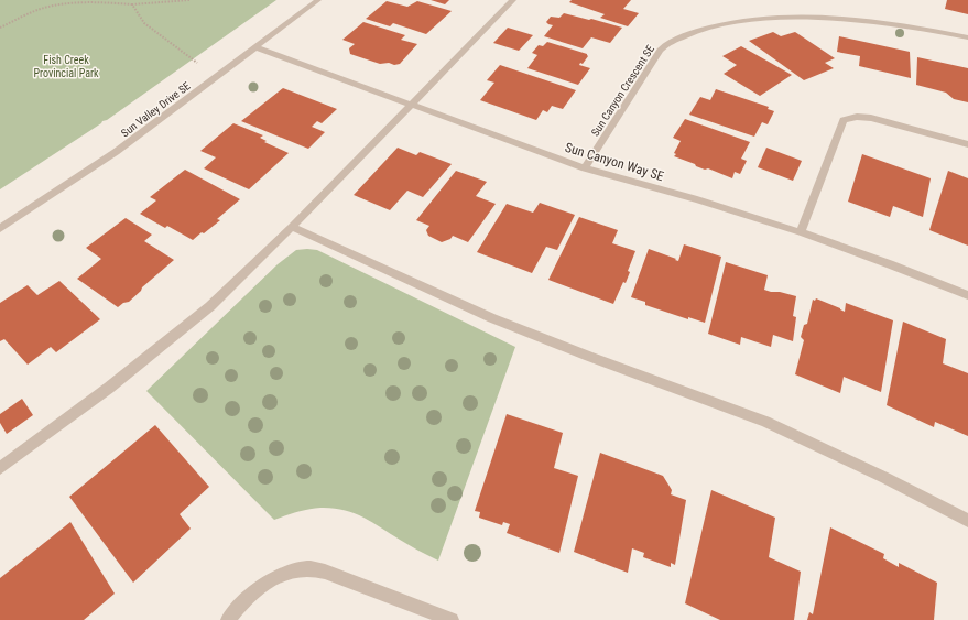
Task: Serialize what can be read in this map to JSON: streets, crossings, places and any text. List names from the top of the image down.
{
  "streets": {
    "street": ["Sun Canyon Crescent SE", "Sun Valley Drive SE", "Sun Canyon Way SE"]
  },
  "crossings": [
    ["Sun Canyon Crescent SE", "Sun Canyon Way SE"],
    ["Sun Valley Drive SE", "Sun Canyon Way SE"]
  ],
  "parks": ["Fish Creek Provincial Park"]
}
